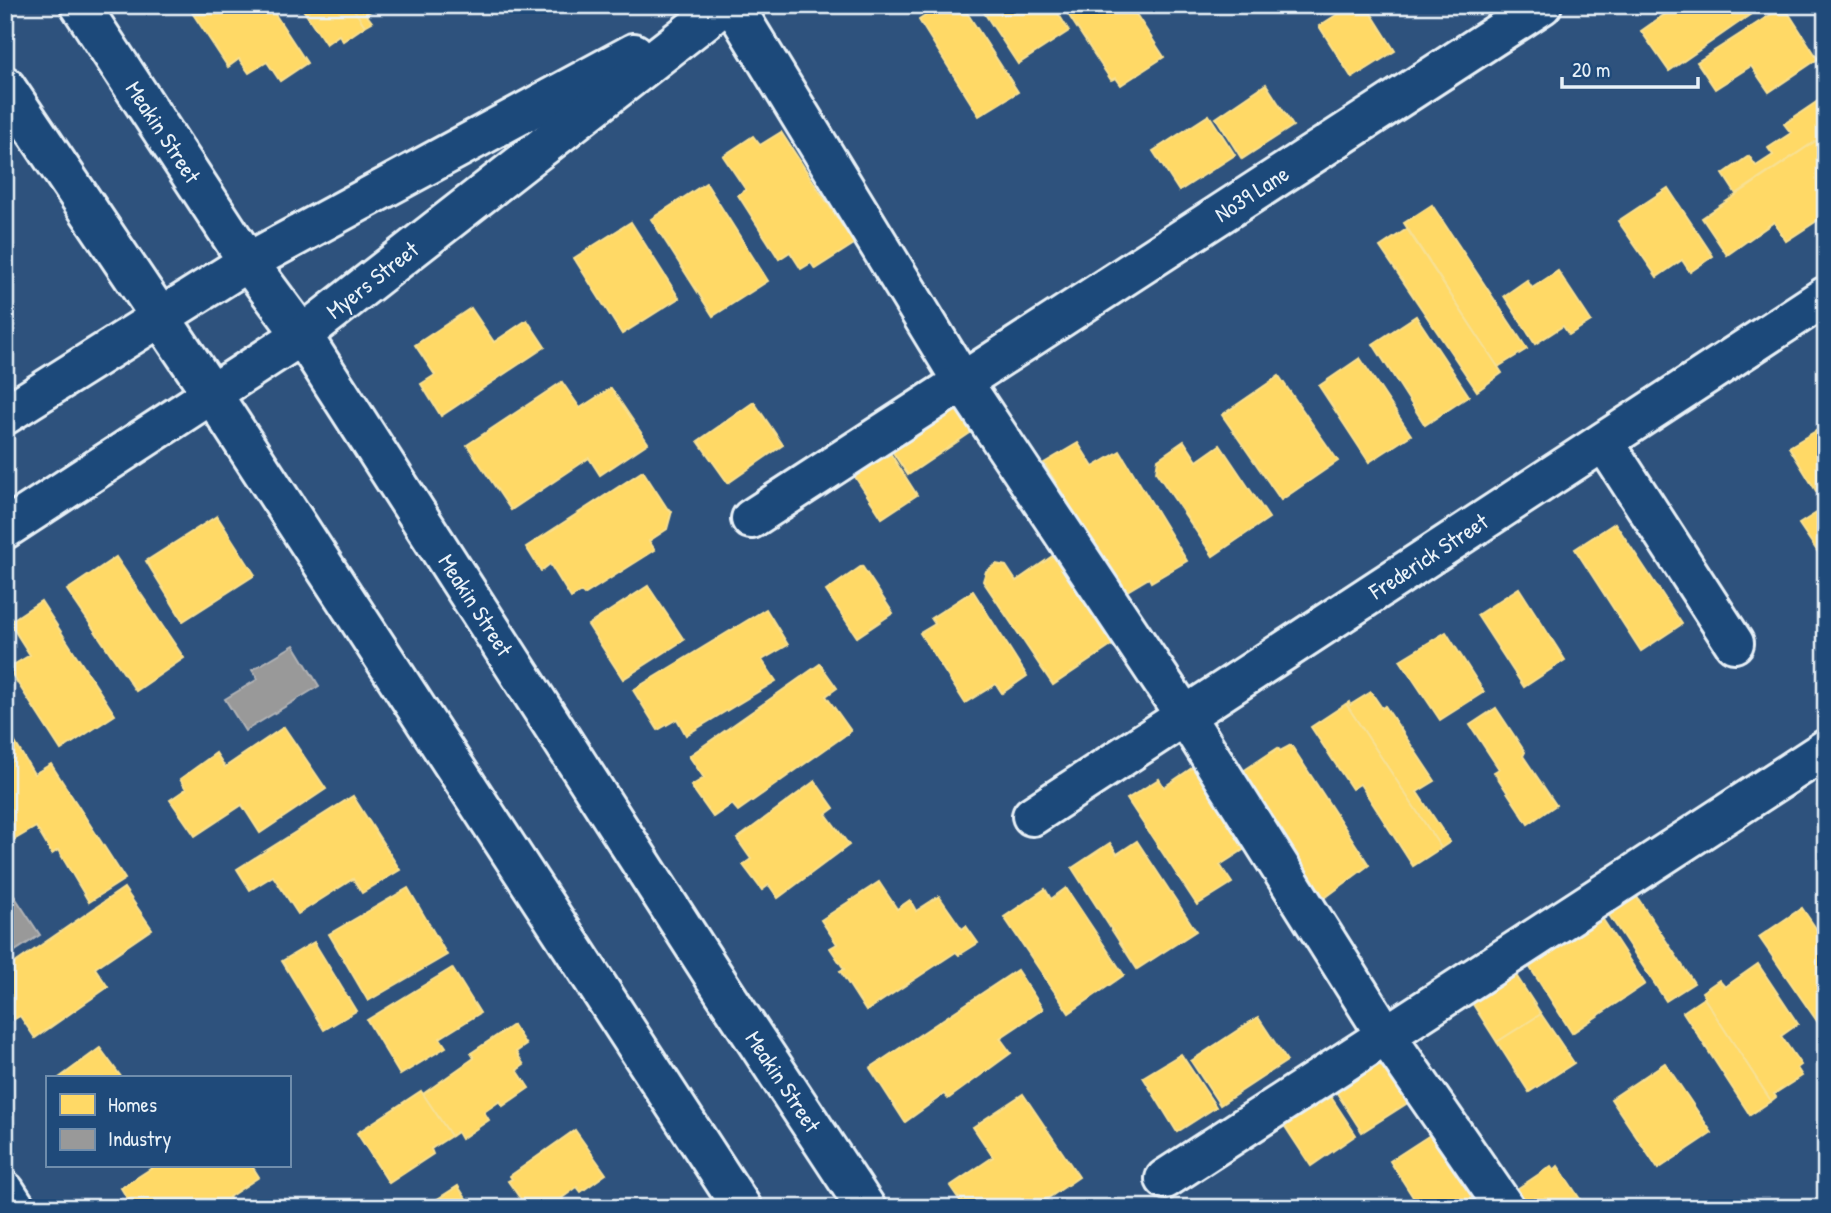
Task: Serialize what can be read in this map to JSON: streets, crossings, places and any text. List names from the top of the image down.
{
  "streets": {
    "street": [
      "Meakin Street",
      "No39 Lane",
      "Myers Street",
      "Frederick Street"
    ]
  },
  "crossings": [
    ["Meakin Street", "Myers Street"]
  ],
  "legend": ["Homes", "Industry"],
  "scale_bar": "20 m"
}
